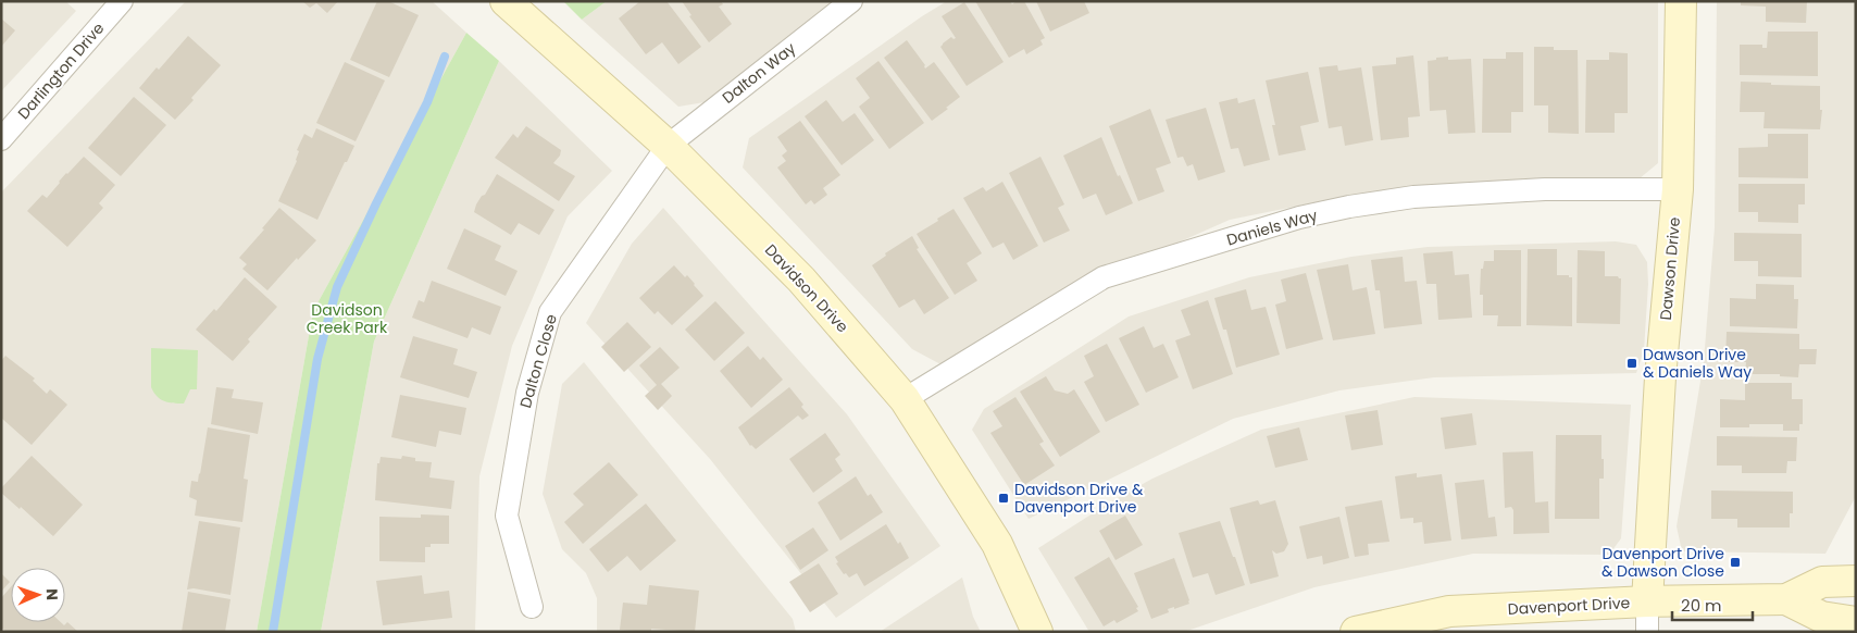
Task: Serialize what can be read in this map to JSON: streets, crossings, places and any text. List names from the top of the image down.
{
  "streets": {
    "street": [
      "Darlington Drive",
      "Dalton Way",
      "Daniels Way",
      "Dawson Drive",
      "Davidson Drive",
      "Dalton Close",
      "Davenport Drive"
    ]
  },
  "crossings": [
    ["Dalton Way", "Davidson Drive"],
    ["Dalton Way", "Dalton Close"],
    ["Daniels Way", "Dawson Drive"],
    ["Daniels Way", "Davidson Drive"],
    ["Dawson Drive", "Davenport Drive"],
    ["Davidson Drive", "Dalton Close"]
  ],
  "parks": ["Davidson Creek Park"],
  "places": {
    "transit": ["Dawson Drive & Daniels Way", "Davidson Drive & Davenport Drive", "Davenport Drive & Dawson Close"]
  },
  "scale_bar": "20 m",
  "north": "right"
}
